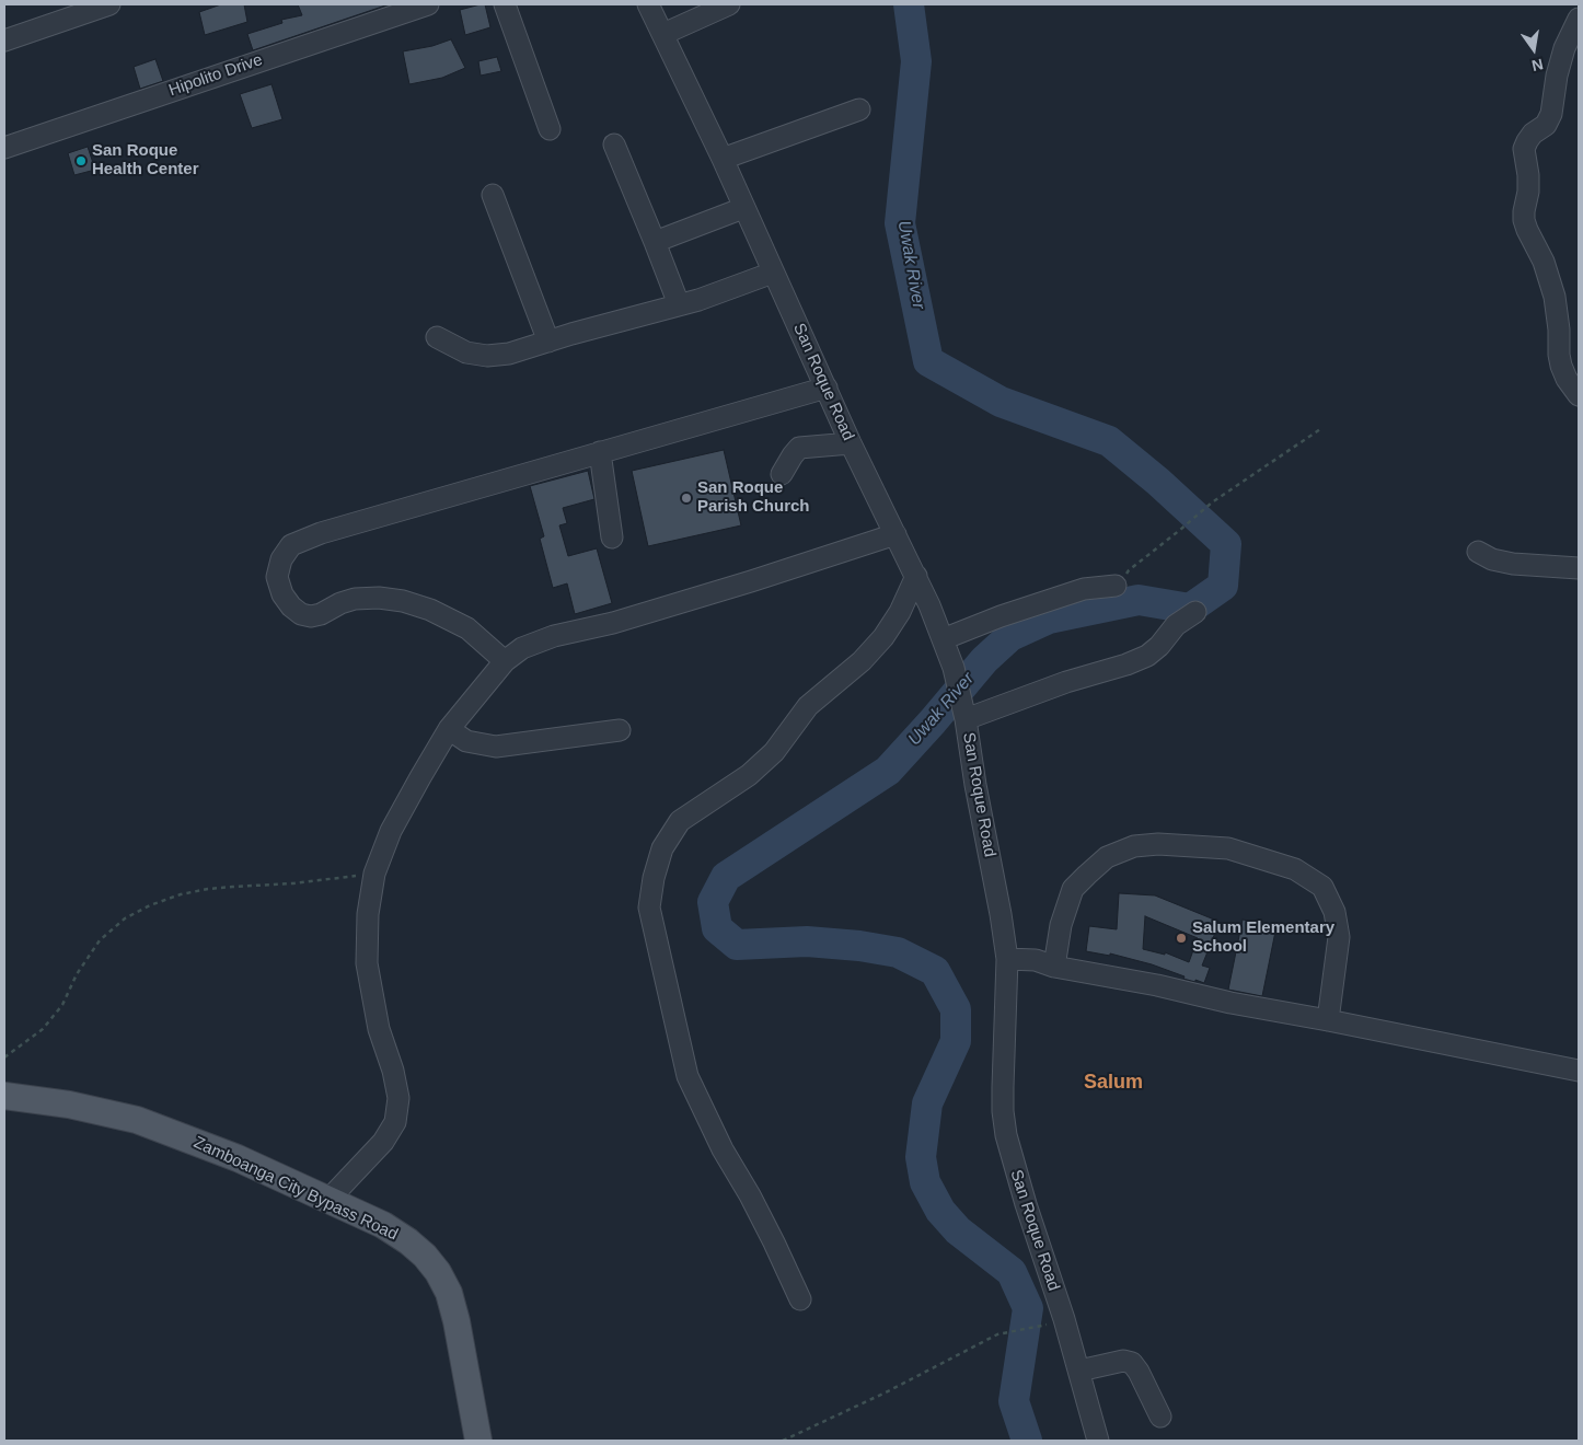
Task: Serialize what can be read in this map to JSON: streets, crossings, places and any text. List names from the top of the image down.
{
  "streets": {
    "main road": ["Zamboanga City Bypass Road"],
    "street": ["Hipolito Drive", "San Roque Road"]
  },
  "districts": ["Salum"],
  "water": ["Uwak River"],
  "places": ["San Roque Health Center", "San Roque Parish Church", "Salum Elementary School"],
  "north": "bottom"
}
